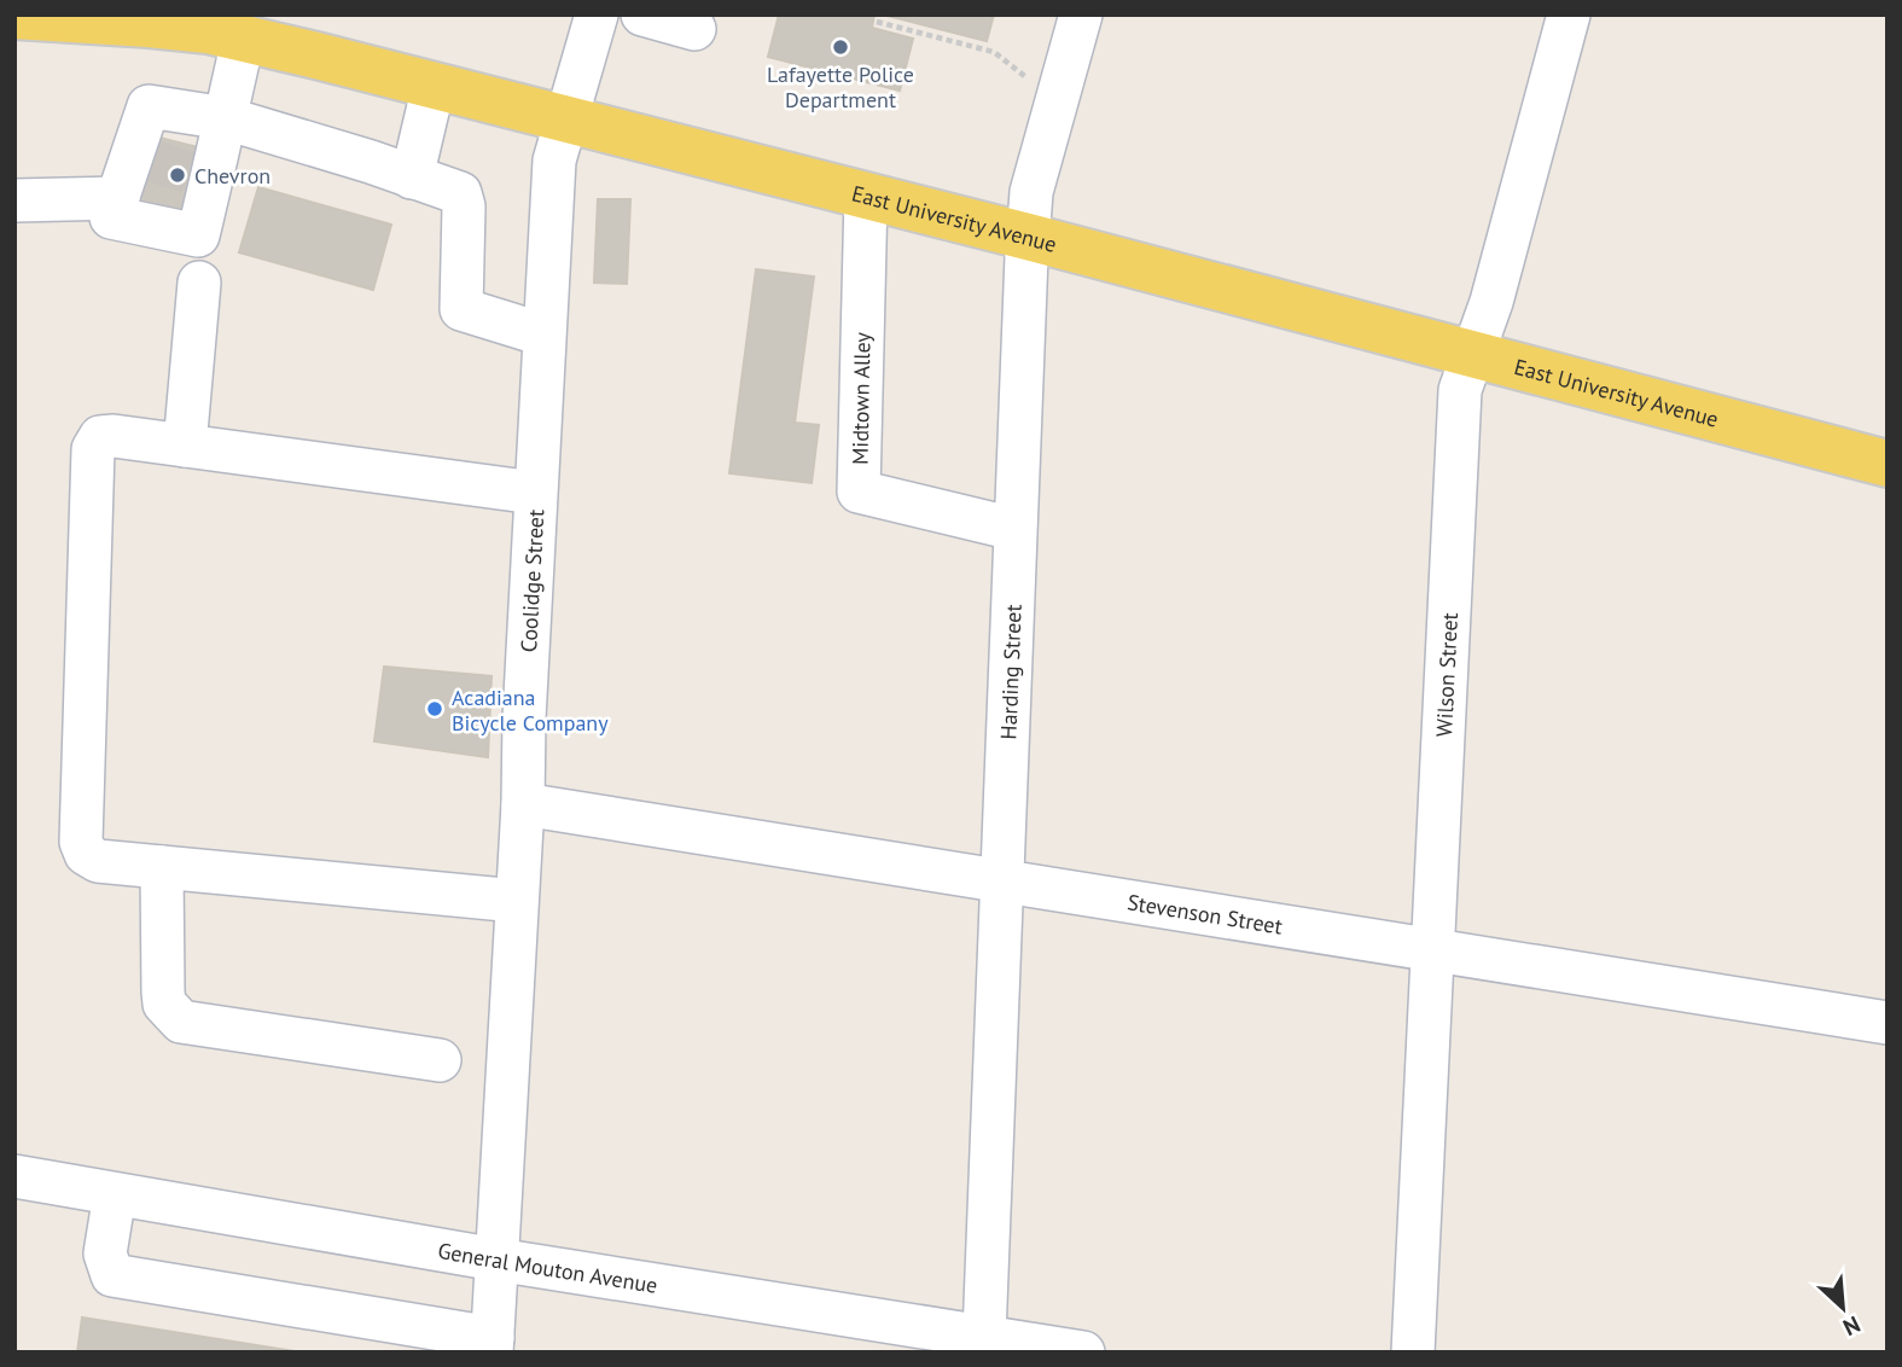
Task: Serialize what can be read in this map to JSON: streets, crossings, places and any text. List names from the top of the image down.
{
  "streets": {
    "main road": ["East University Avenue"],
    "street": [
      "Midtown Alley",
      "Coolidge Street",
      "Harding Street",
      "Wilson Street",
      "Stevenson Street",
      "General Mouton Avenue"
    ]
  },
  "crossings": [
    ["East University Avenue", "Midtown Alley"],
    ["East University Avenue", "Coolidge Street"],
    ["East University Avenue", "Harding Street"],
    ["East University Avenue", "Wilson Street"],
    ["Midtown Alley", "Harding Street"],
    ["Coolidge Street", "Stevenson Street"],
    ["Coolidge Street", "General Mouton Avenue"],
    ["Harding Street", "Stevenson Street"],
    ["Harding Street", "General Mouton Avenue"],
    ["Wilson Street", "Stevenson Street"]
  ],
  "places": ["Lafayette Police Department", "Chevron", "Acadiana Bicycle Company"],
  "north": "bottom right"
}
